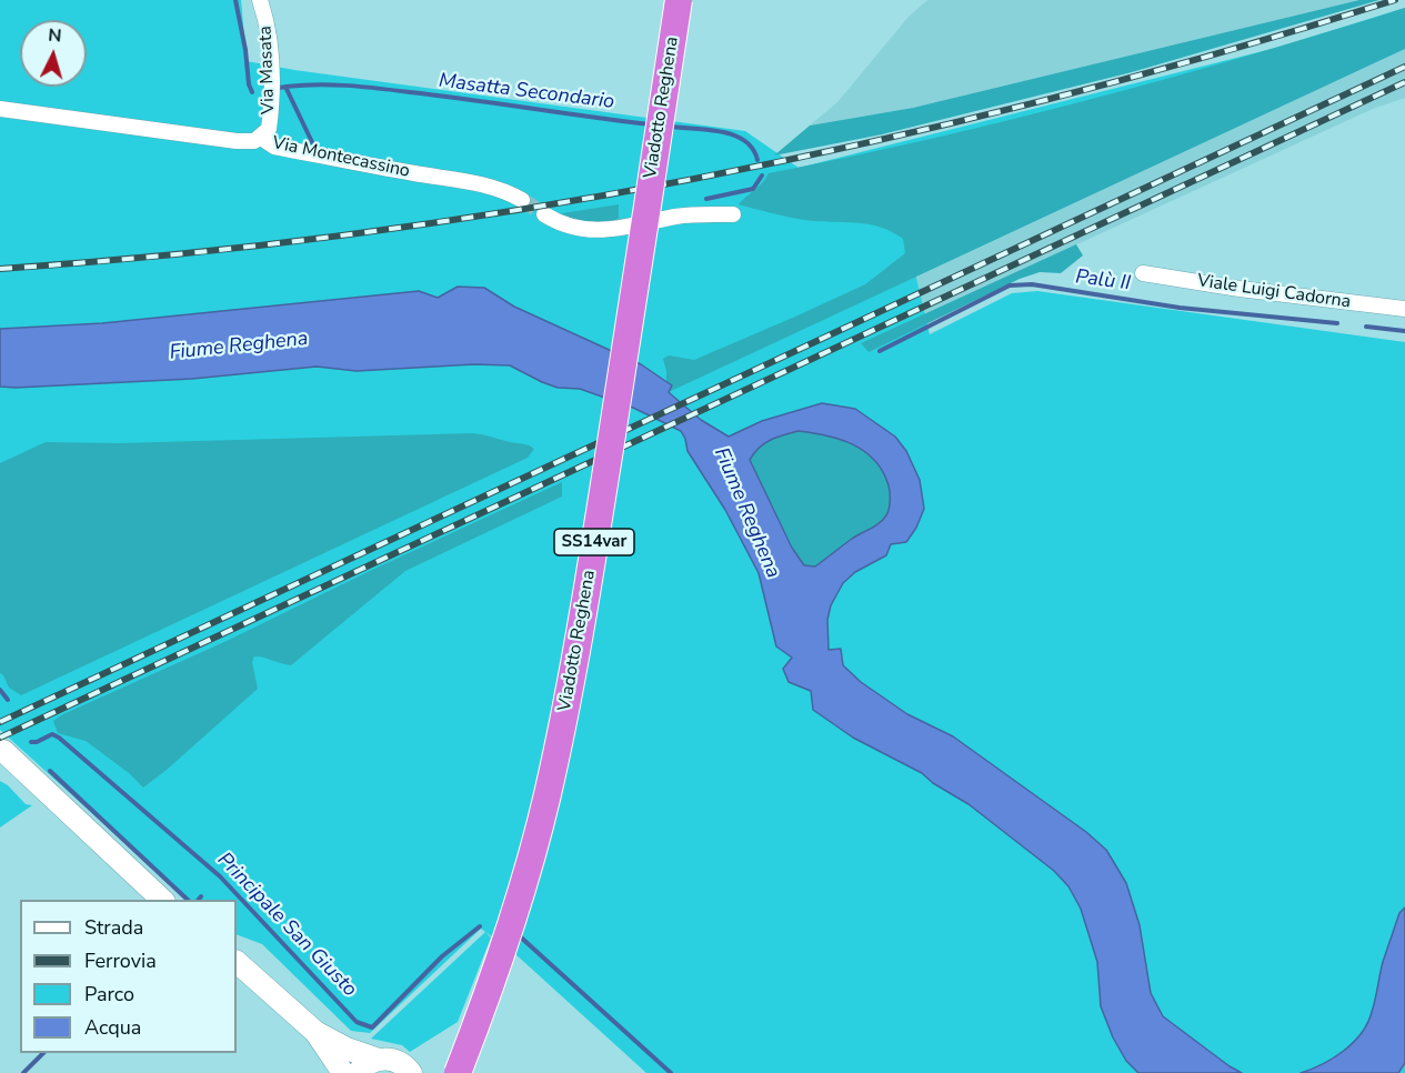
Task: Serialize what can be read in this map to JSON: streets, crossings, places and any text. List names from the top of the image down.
{
  "streets": {
    "highway": ["Viadotto Reghena", "SS14var"],
    "street": ["Via Masata", "Via Montecassino", "Viale Luigi Cadorna"]
  },
  "crossings": [
    ["Via Masata", "Via Montecassino"]
  ],
  "water": [
    "Masatta Secondario",
    "Palù II",
    "Fiume Reghena",
    "Principale San Giusto"
  ],
  "legend": [
    "Strada",
    "Ferrovia",
    "Parco",
    "Acqua"
  ],
  "north": "top"
}
